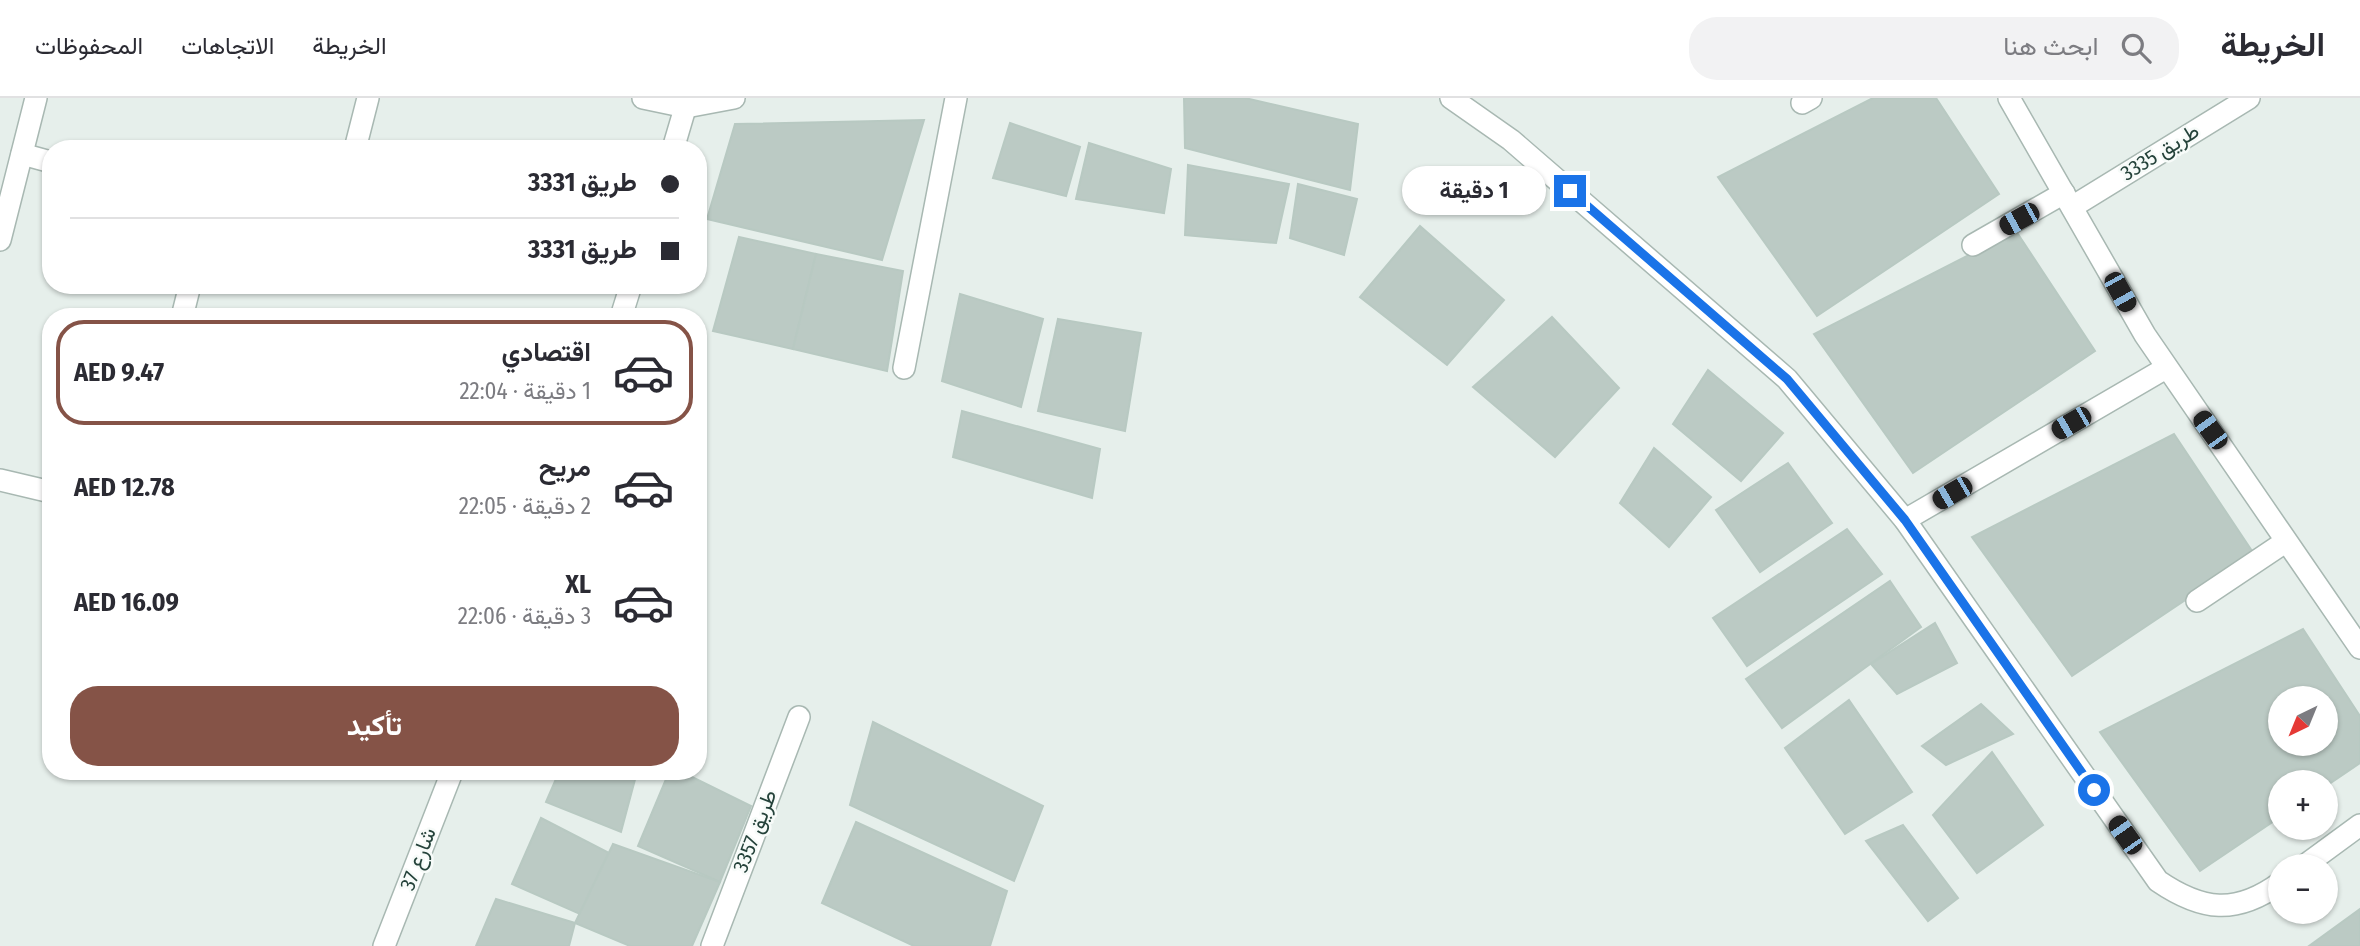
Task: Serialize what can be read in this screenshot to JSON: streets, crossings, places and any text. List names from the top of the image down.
{
  "streets": {
    "street": ["طريق 3335", "طريق 3357", "شارع 37"]
  },
  "north": "bottom left",
  "page": {
    "header": "الخريطة",
    "search": "ابحث هنا",
    "nav": ["الخريطة", "الاتجاهات", "المحفوظات"],
    "banner": ["طريق 3331", "طريق 3331"],
    "bubble": "1 دقيقة",
    "list": [
      {
        "name": "اقتصادي",
        "note": "1 دقيقة · 22:04",
        "value": "AED 9.47"
      },
      {
        "name": "مريح",
        "note": "2 دقيقة · 22:05",
        "value": "AED 12.78"
      },
      {
        "name": "XL",
        "note": "3 دقيقة · 22:06",
        "value": "AED 16.09"
      }
    ],
    "buttons": "تأكيد",
    "map_buttons": ["+", "−"]
  }
}
